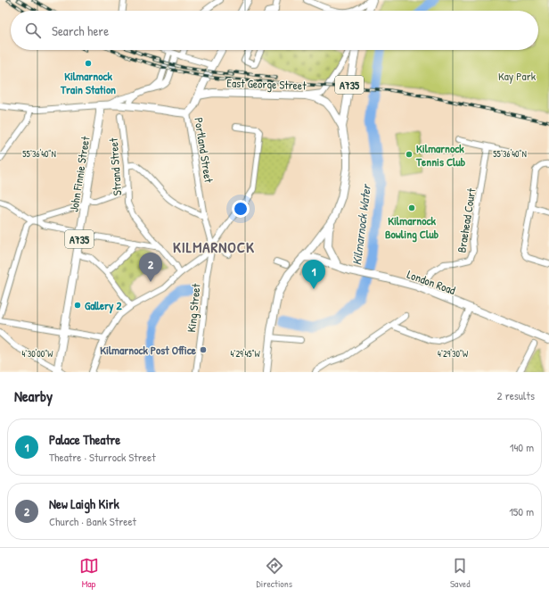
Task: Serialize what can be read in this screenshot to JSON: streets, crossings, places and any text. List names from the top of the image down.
{
  "streets": {
    "main road": [
      "East George Street",
      "A735",
      "Portland Street",
      "John Finnie Street",
      "London Road"
    ],
    "street": ["Strand Street", "Braehead Court", "King Street"]
  },
  "crossings": [
    ["East George Street", "A735"],
    ["East George Street", "Portland Street"],
    ["A735", "London Road"],
    ["Portland Street", "King Street"],
    ["Braehead Court", "London Road"]
  ],
  "districts": ["KILMARNOCK"],
  "water": ["Kilmarnock Water"],
  "parks": ["Kay Park"],
  "places": [
    "Kilmarnock Train Station",
    "Kilmarnock Tennis Club",
    "Kilmarnock Bowling Club",
    "Gallery 2",
    "Kilmarnock Post Office"
  ],
  "page": {
    "search": "Search here",
    "pins": ["2", "1"],
    "heading": ["Nearby", "2 results"],
    "list": [
      {
        "mark": "1",
        "name": "Palace Theatre",
        "note": "Theatre · Sturrock Street",
        "value": "140 m"
      },
      {
        "mark": "2",
        "name": "New Laigh Kirk",
        "note": "Church · Bank Street",
        "value": "150 m"
      }
    ],
    "nav": ["Map", "Directions", "Saved"]
  },
  "coordinates": [
    "55°36'40\"N",
    "4°30'00\"W",
    "4°29'45\"W",
    "4°29'30\"W"
  ]
}
